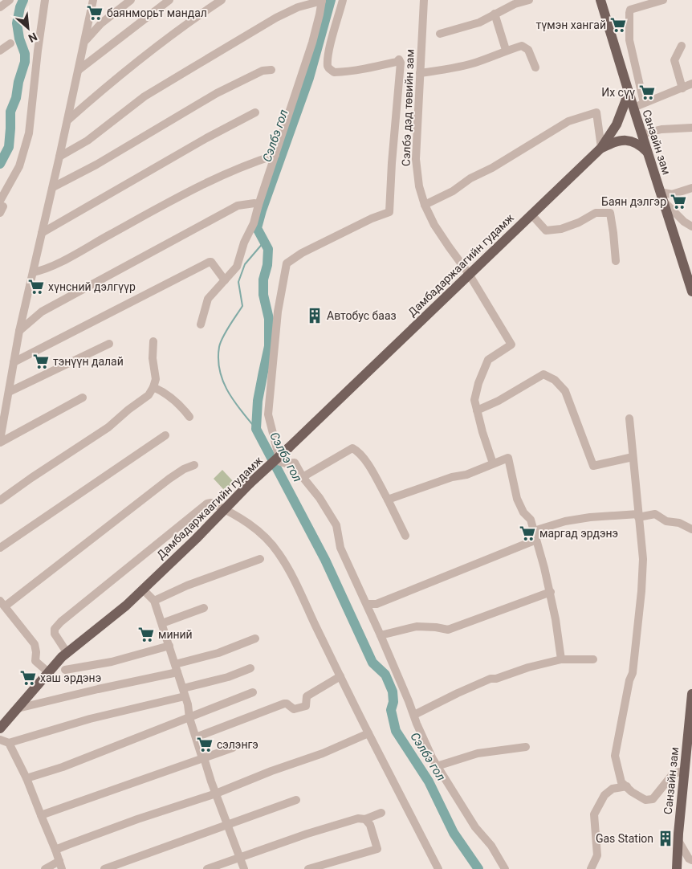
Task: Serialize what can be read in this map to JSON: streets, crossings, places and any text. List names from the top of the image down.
{
  "streets": {
    "main road": ["Санзайн зам", "Дамбадаржаагийн гудамж"],
    "street": ["Сэлбэ дэд төвийн зам"]
  },
  "crossings": [
    ["Сэлбэ дэд төвийн зам", "Дамбадаржаагийн гудамж"],
    ["Санзайн зам", "Дамбадаржаагийн гудамж"]
  ],
  "water": ["Сэлбэ гол"],
  "places": {
    "supermarket": [
      "баянморьт мандал",
      "түмэн хангай",
      "Их сүү",
      "Баян дэлгэр",
      "хүнсний дэлгүүр",
      "тэнүүн далай",
      "маргад эрдэнэ",
      "миний",
      "хаш эрдэнэ",
      "сэлэнгэ"
    ],
    "building": ["Автобус бааз", "Gas Station"]
  },
  "north": "bottom right"
}
